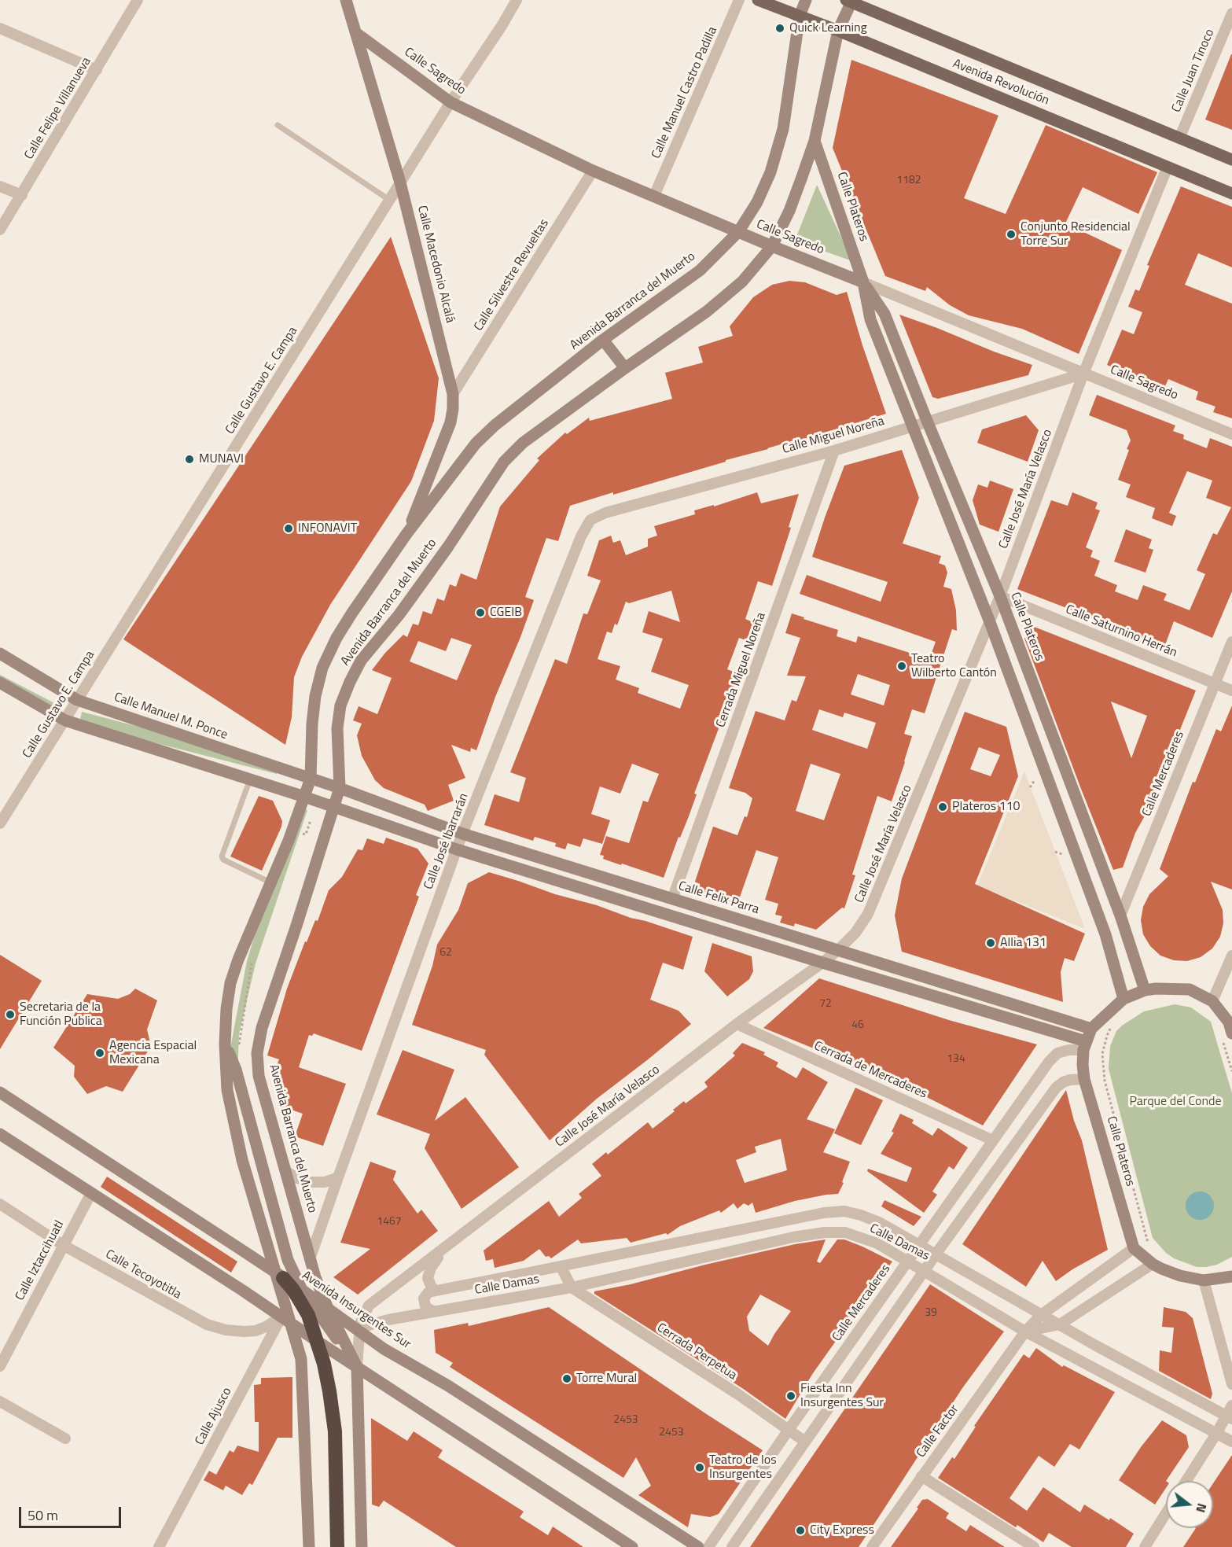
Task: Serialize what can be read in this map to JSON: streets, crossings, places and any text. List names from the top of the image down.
{
  "streets": {
    "main road": ["Avenida Revolución"],
    "street": [
      "Calle Juan Tinoco",
      "Calle Sagredo",
      "Calle Manuel Castro Padilla",
      "Calle Felipe Villanueva",
      "Calle Plateros",
      "Calle Macedonio Alcalá",
      "Calle Silvestre Revueltas",
      "Avenida Barranca del Muerto",
      "Calle Gustavo E. Campa",
      "Calle Miguel Noreña",
      "Calle José María Velasco",
      "Calle Saturnino Herrán",
      "Cerrada Miguel Noreña",
      "Calle Manuel M. Ponce",
      "Calle Mercaderes",
      "Calle José Ibarrarán",
      "Calle Felix Parra",
      "Cerrada de Mercaderes",
      "Calle Damas",
      "Calle Iztaccihuatl",
      "Calle Tecoyotitla",
      "Avenida Insurgentes Sur",
      "Cerrada Perpetua",
      "Calle Ajusco",
      "Calle Factor"
    ]
  },
  "crossings": [
    ["Calle Juan Tinoco", "Avenida Revolución"],
    ["Calle Sagredo", "Calle Manuel Castro Padilla"],
    ["Calle Sagredo", "Calle Plateros"],
    ["Calle Sagredo", "Calle Macedonio Alcalá"],
    ["Calle Sagredo", "Calle Silvestre Revueltas"],
    ["Calle Sagredo", "Avenida Barranca del Muerto"],
    ["Calle Sagredo", "Calle Gustavo E. Campa"],
    ["Calle Sagredo", "Calle Miguel Noreña"],
    ["Calle Sagredo", "Calle José María Velasco"],
    ["Avenida Revolución", "Avenida Barranca del Muerto"],
    ["Avenida Revolución", "Calle José María Velasco"],
    ["Calle Plateros", "Avenida Barranca del Muerto"],
    ["Calle Plateros", "Calle Miguel Noreña"],
    ["Calle Plateros", "Calle José María Velasco"],
    ["Calle Plateros", "Calle Saturnino Herrán"],
    ["Calle Plateros", "Calle Mercaderes"],
    ["Calle Plateros", "Calle Felix Parra"],
    ["Calle Plateros", "Calle Factor"],
    ["Calle Macedonio Alcalá", "Calle Silvestre Revueltas"],
    ["Calle Macedonio Alcalá", "Avenida Barranca del Muerto"],
    ["Calle Macedonio Alcalá", "Calle Gustavo E. Campa"],
    ["Avenida Barranca del Muerto", "Calle Manuel M. Ponce"],
    ["Avenida Barranca del Muerto", "Calle José Ibarrarán"],
    ["Avenida Barranca del Muerto", "Calle Felix Parra"],
    ["Avenida Barranca del Muerto", "Calle Tecoyotitla"],
    ["Avenida Barranca del Muerto", "Avenida Insurgentes Sur"],
    ["Avenida Barranca del Muerto", "Calle Ajusco"],
    ["Calle Gustavo E. Campa", "Calle Manuel M. Ponce"],
    ["Calle Miguel Noreña", "Calle José María Velasco"],
    ["Calle Miguel Noreña", "Cerrada Miguel Noreña"],
    ["Calle Miguel Noreña", "Calle José Ibarrarán"],
    ["Calle José María Velasco", "Calle Saturnino Herrán"],
    ["Calle José María Velasco", "Calle Felix Parra"],
    ["Calle José María Velasco", "Cerrada de Mercaderes"],
    ["Calle José María Velasco", "Calle Damas"],
    ["Calle José María Velasco", "Avenida Insurgentes Sur"],
    ["Calle Saturnino Herrán", "Calle Mercaderes"],
    ["Cerrada Miguel Noreña", "Calle Felix Parra"],
    ["Calle Manuel M. Ponce", "Calle Felix Parra"],
    ["Calle Mercaderes", "Cerrada de Mercaderes"],
    ["Calle Mercaderes", "Calle Damas"],
    ["Calle Mercaderes", "Cerrada Perpetua"],
    ["Calle José Ibarrarán", "Calle Felix Parra"],
    ["Calle Damas", "Avenida Insurgentes Sur"],
    ["Calle Damas", "Cerrada Perpetua"],
    ["Calle Damas", "Calle Factor"],
    ["Calle Iztaccihuatl", "Calle Tecoyotitla"],
    ["Calle Tecoyotitla", "Calle Ajusco"]
  ],
  "parks": ["Parque del Conde"],
  "places": [
    "Quick Learning",
    "Conjunto Residencial Torre Sur",
    "MUNAVI",
    "INFONAVIT",
    "CGEIB",
    "Teatro Wilberto Cantón",
    "Plateros 110",
    "Allia 131",
    "Secretaria de la Función Publica",
    "Agencia Espacial Mexicana",
    "Torre Mural",
    "Fiesta Inn Insurgentes Sur",
    "Teatro de los Insurgentes",
    "City Express"
  ],
  "house_numbers": [
    "1182",
    "62",
    "72",
    "46",
    "134",
    "1467",
    "39",
    "2453",
    "2453"
  ],
  "scale_bar": "50 m",
  "north": "right"
}
